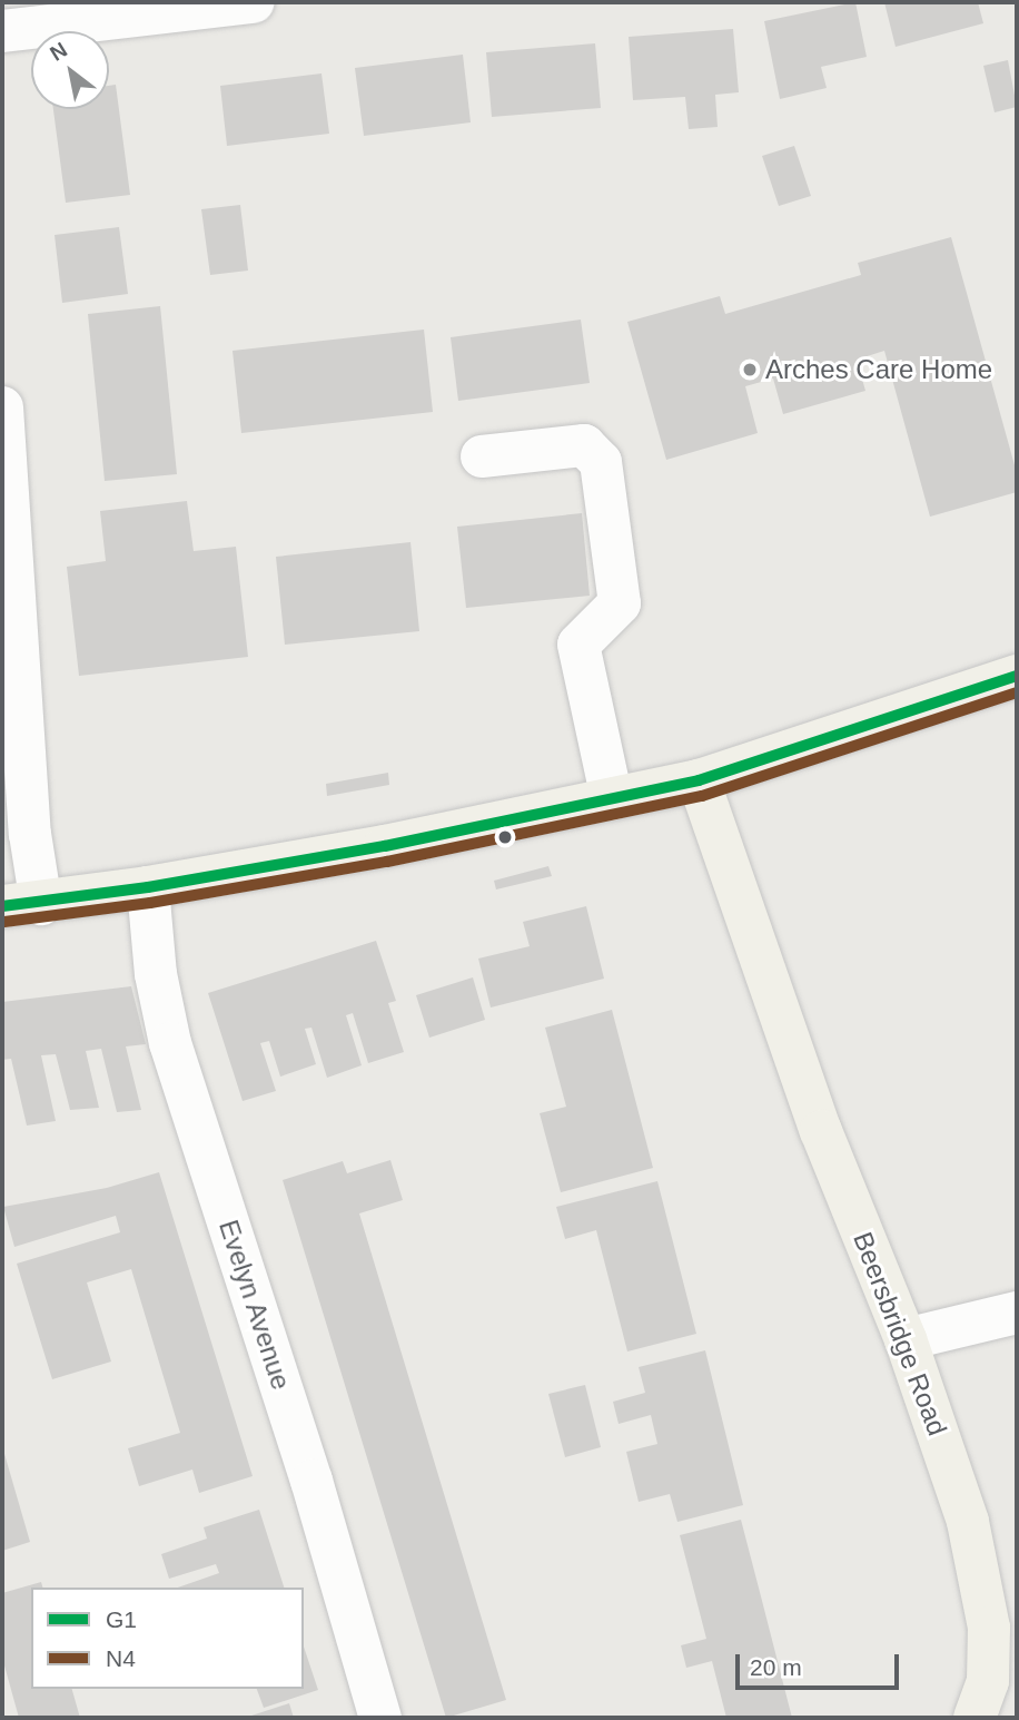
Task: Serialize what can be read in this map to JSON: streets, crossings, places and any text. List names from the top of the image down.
{
  "streets": {
    "main road": ["Beersbridge Road"],
    "street": ["Evelyn Avenue"]
  },
  "places": ["Arches Care Home"],
  "lines": ["transit line G1", "transit line N4"],
  "legend": ["G1", "N4"],
  "scale_bar": "20 m",
  "north": "top left"
}
